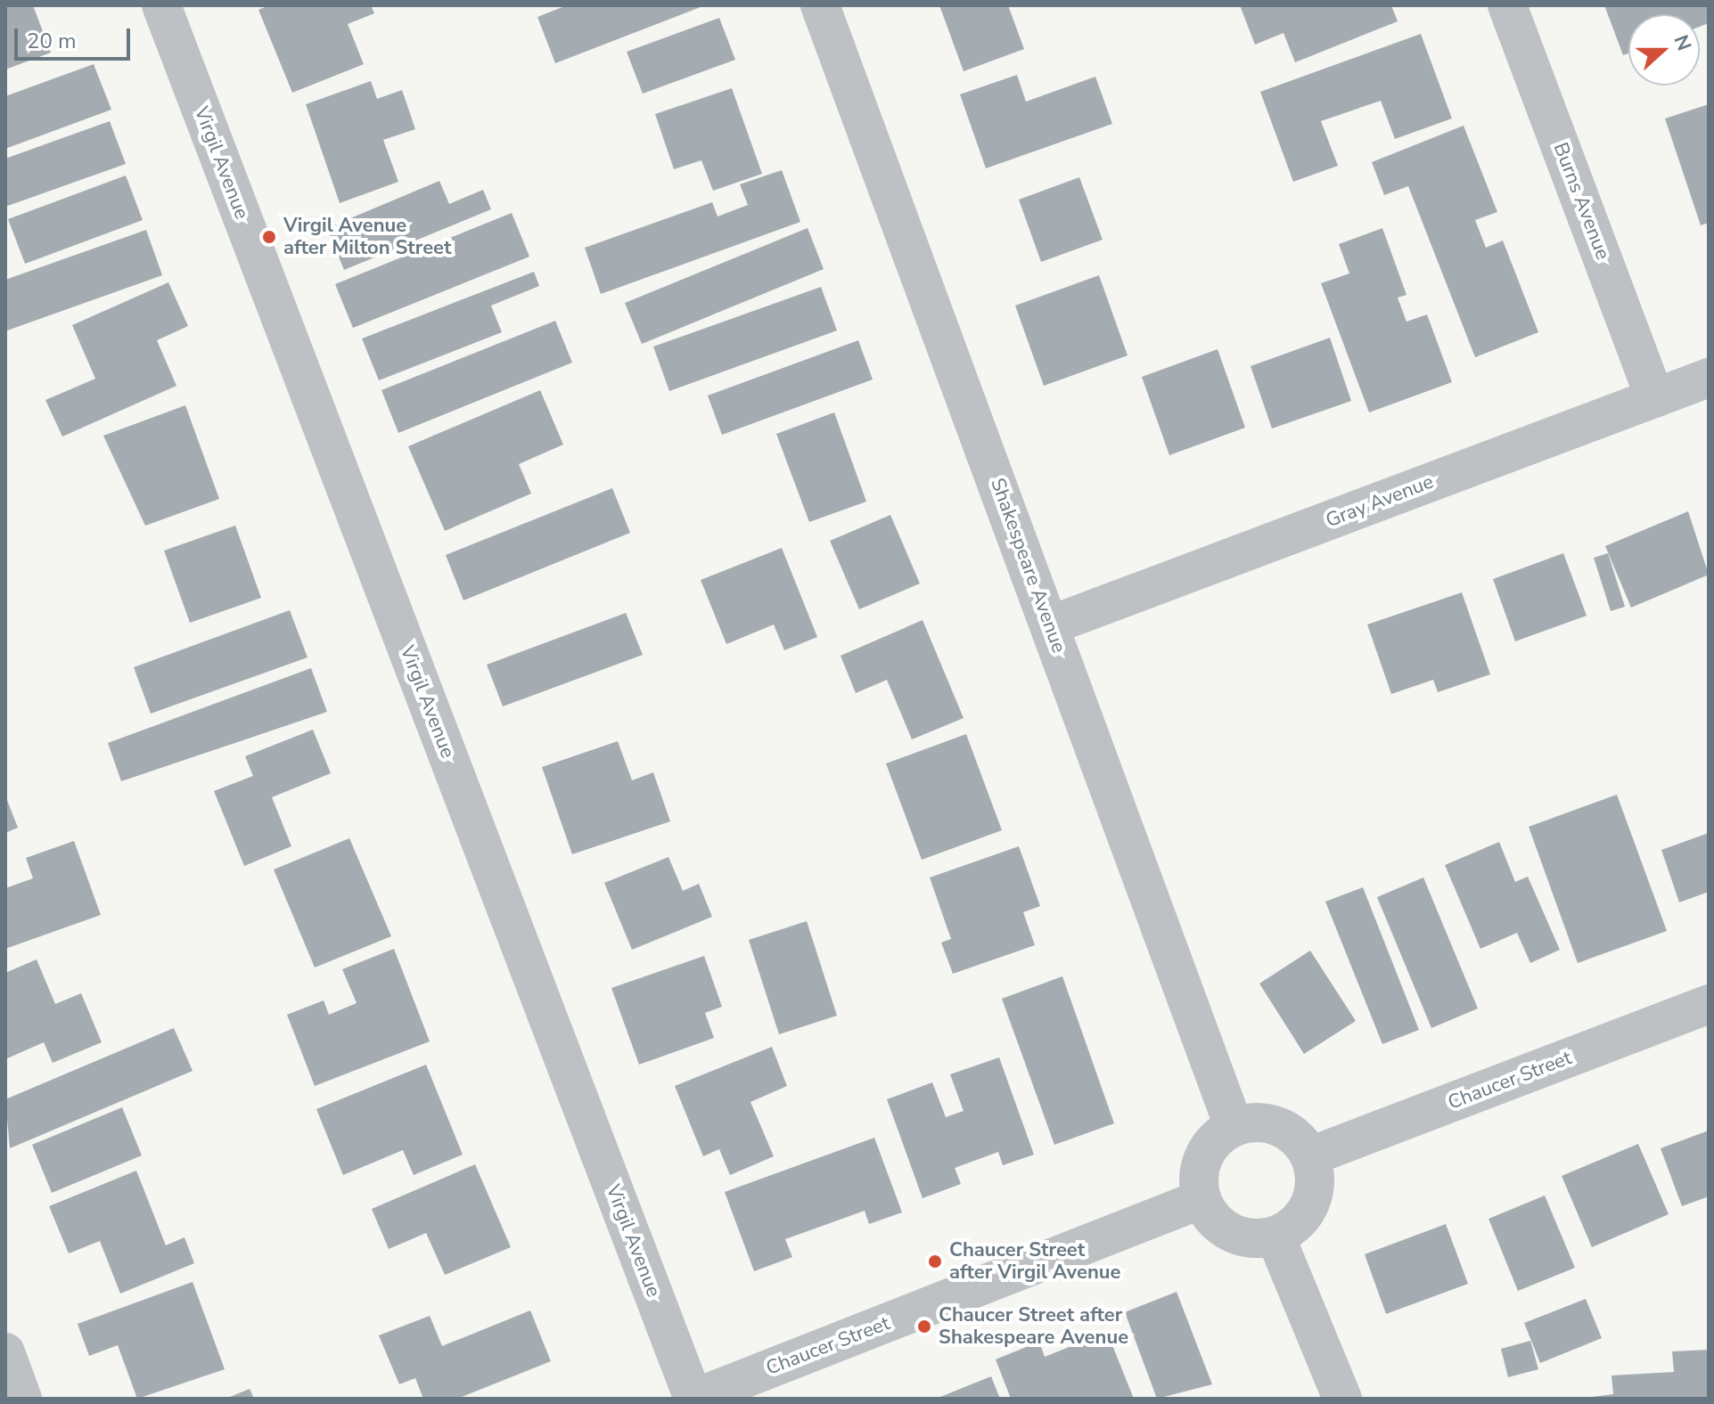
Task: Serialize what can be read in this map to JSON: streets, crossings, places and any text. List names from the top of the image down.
{
  "streets": {
    "street": [
      "Virgil Avenue",
      "Burns Avenue",
      "Gray Avenue",
      "Shakespeare Avenue",
      "Chaucer Street"
    ]
  },
  "crossings": [
    ["Virgil Avenue", "Chaucer Street"],
    ["Burns Avenue", "Gray Avenue"],
    ["Gray Avenue", "Shakespeare Avenue"],
    ["Shakespeare Avenue", "Chaucer Street"]
  ],
  "places": ["Virgil Avenue after Milton Street", "Chaucer Street after Virgil Avenue", "Chaucer Street after Shakespeare Avenue"],
  "scale_bar": "20 m",
  "north": "right"
}
